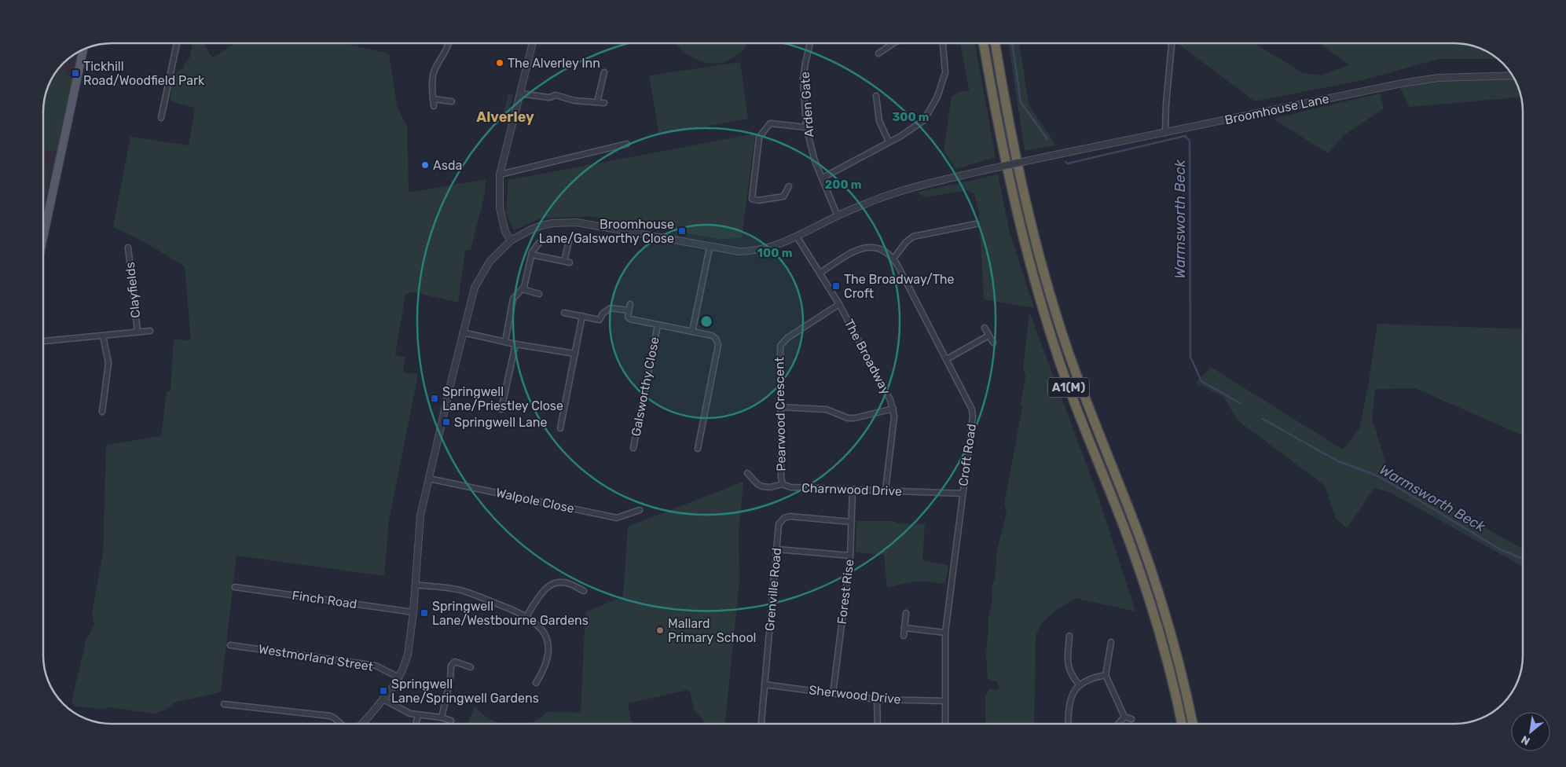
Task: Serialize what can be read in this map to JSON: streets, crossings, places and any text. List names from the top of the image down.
{
  "streets": {
    "highway": ["A1(M)"],
    "street": [
      "Arden Gate",
      "Broomhouse Lane",
      "Clayfields",
      "The Broadway",
      "Galsworthy Close",
      "Pearwood Crescent",
      "Croft Road",
      "Charnwood Drive",
      "Walpole Close",
      "Grenville Road",
      "Forest Rise",
      "Finch Road",
      "Westmorland Street",
      "Sherwood Drive"
    ]
  },
  "crossings": [
    ["Arden Gate", "Broomhouse Lane"],
    ["The Broadway", "Pearwood Crescent"],
    ["The Broadway", "Croft Road"],
    ["The Broadway", "Charnwood Drive"],
    ["Pearwood Crescent", "Charnwood Drive"],
    ["Croft Road", "Charnwood Drive"],
    ["Croft Road", "Sherwood Drive"],
    ["Charnwood Drive", "Forest Rise"],
    ["Grenville Road", "Forest Rise"],
    ["Grenville Road", "Sherwood Drive"],
    ["Forest Rise", "Sherwood Drive"]
  ],
  "districts": ["Alverley"],
  "water": ["Warmsworth Beck"],
  "places": {
    "other": ["The Alverley Inn", "Asda", "Mallard Primary School"],
    "transit": [
      "Tickhill Road/Woodfield Park",
      "Broomhouse Lane/Galsworthy Close",
      "The Broadway/The Croft",
      "Springwell Lane/Priestley Close",
      "Springwell Lane",
      "Springwell Lane/Westbourne Gardens",
      "Springwell Lane/Springwell Gardens"
    ]
  },
  "north": "bottom left",
  "rings": ["300 m", "200 m", "100 m"]
}
